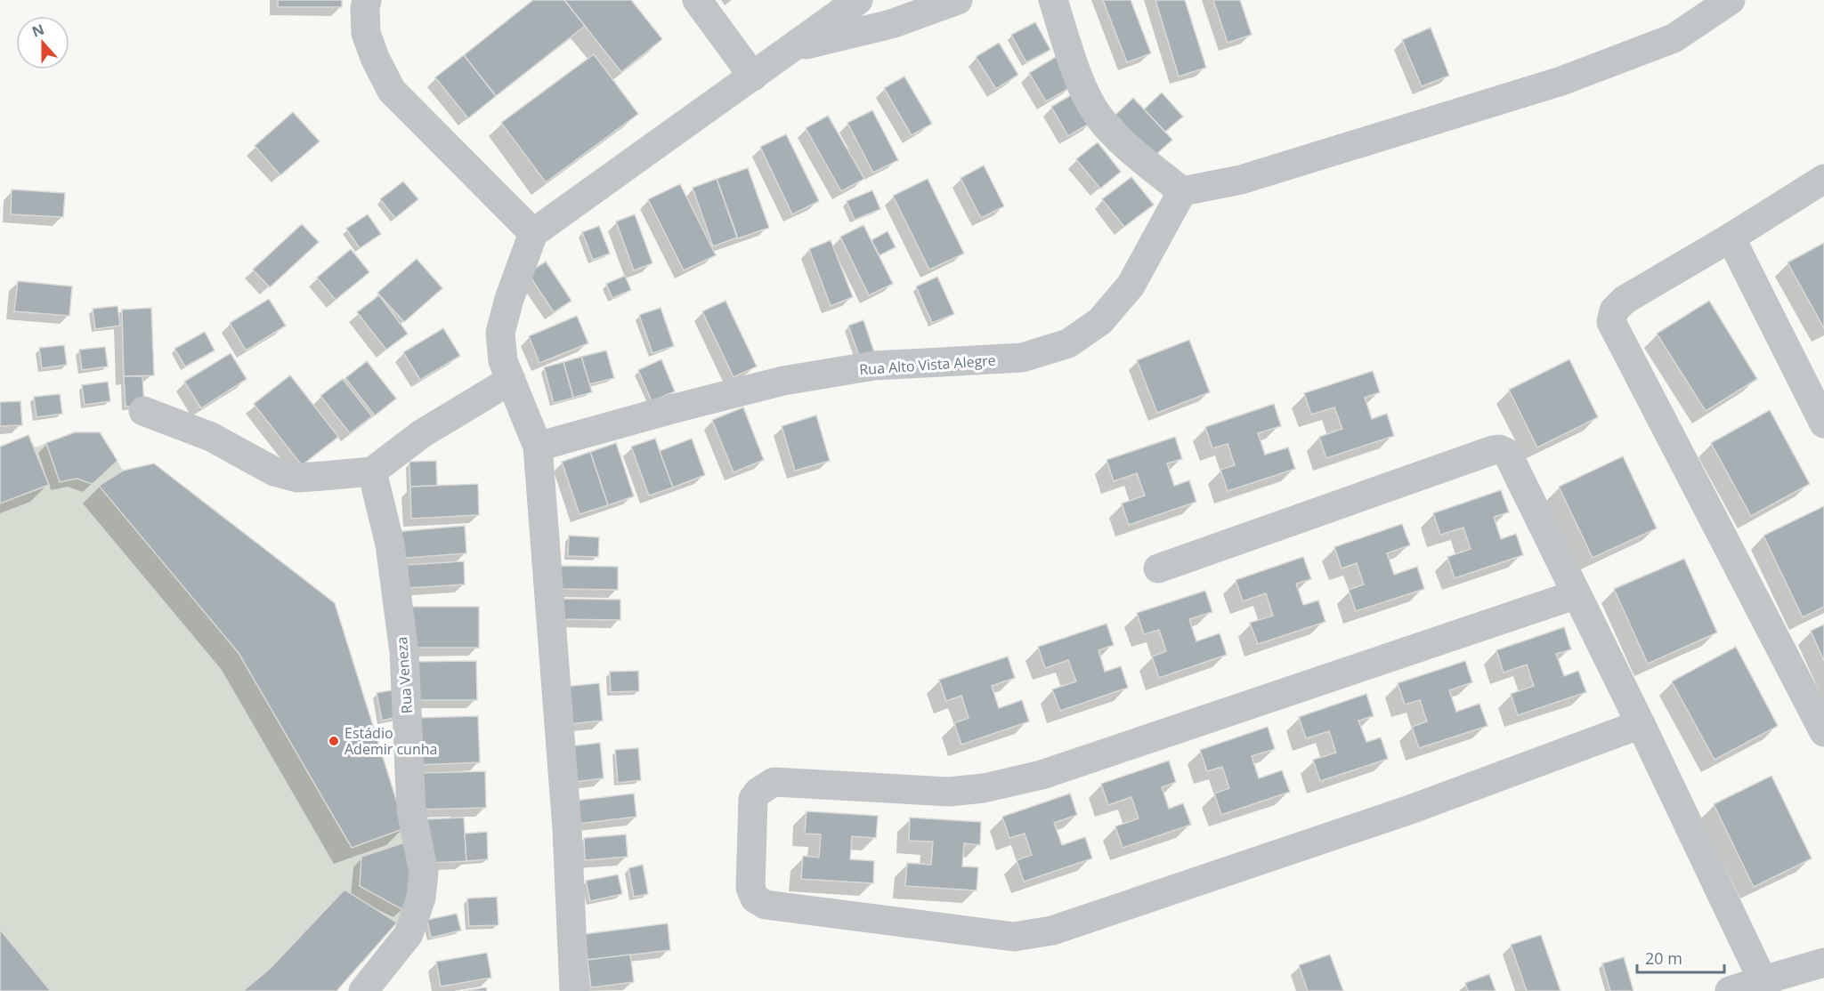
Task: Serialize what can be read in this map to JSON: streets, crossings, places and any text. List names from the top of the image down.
{
  "streets": {
    "street": ["Rua Alto Vista Alegre", "Rua Veneza"]
  },
  "places": ["Estádio Ademir cunha"],
  "scale_bar": "20 m",
  "north": "top"
}
